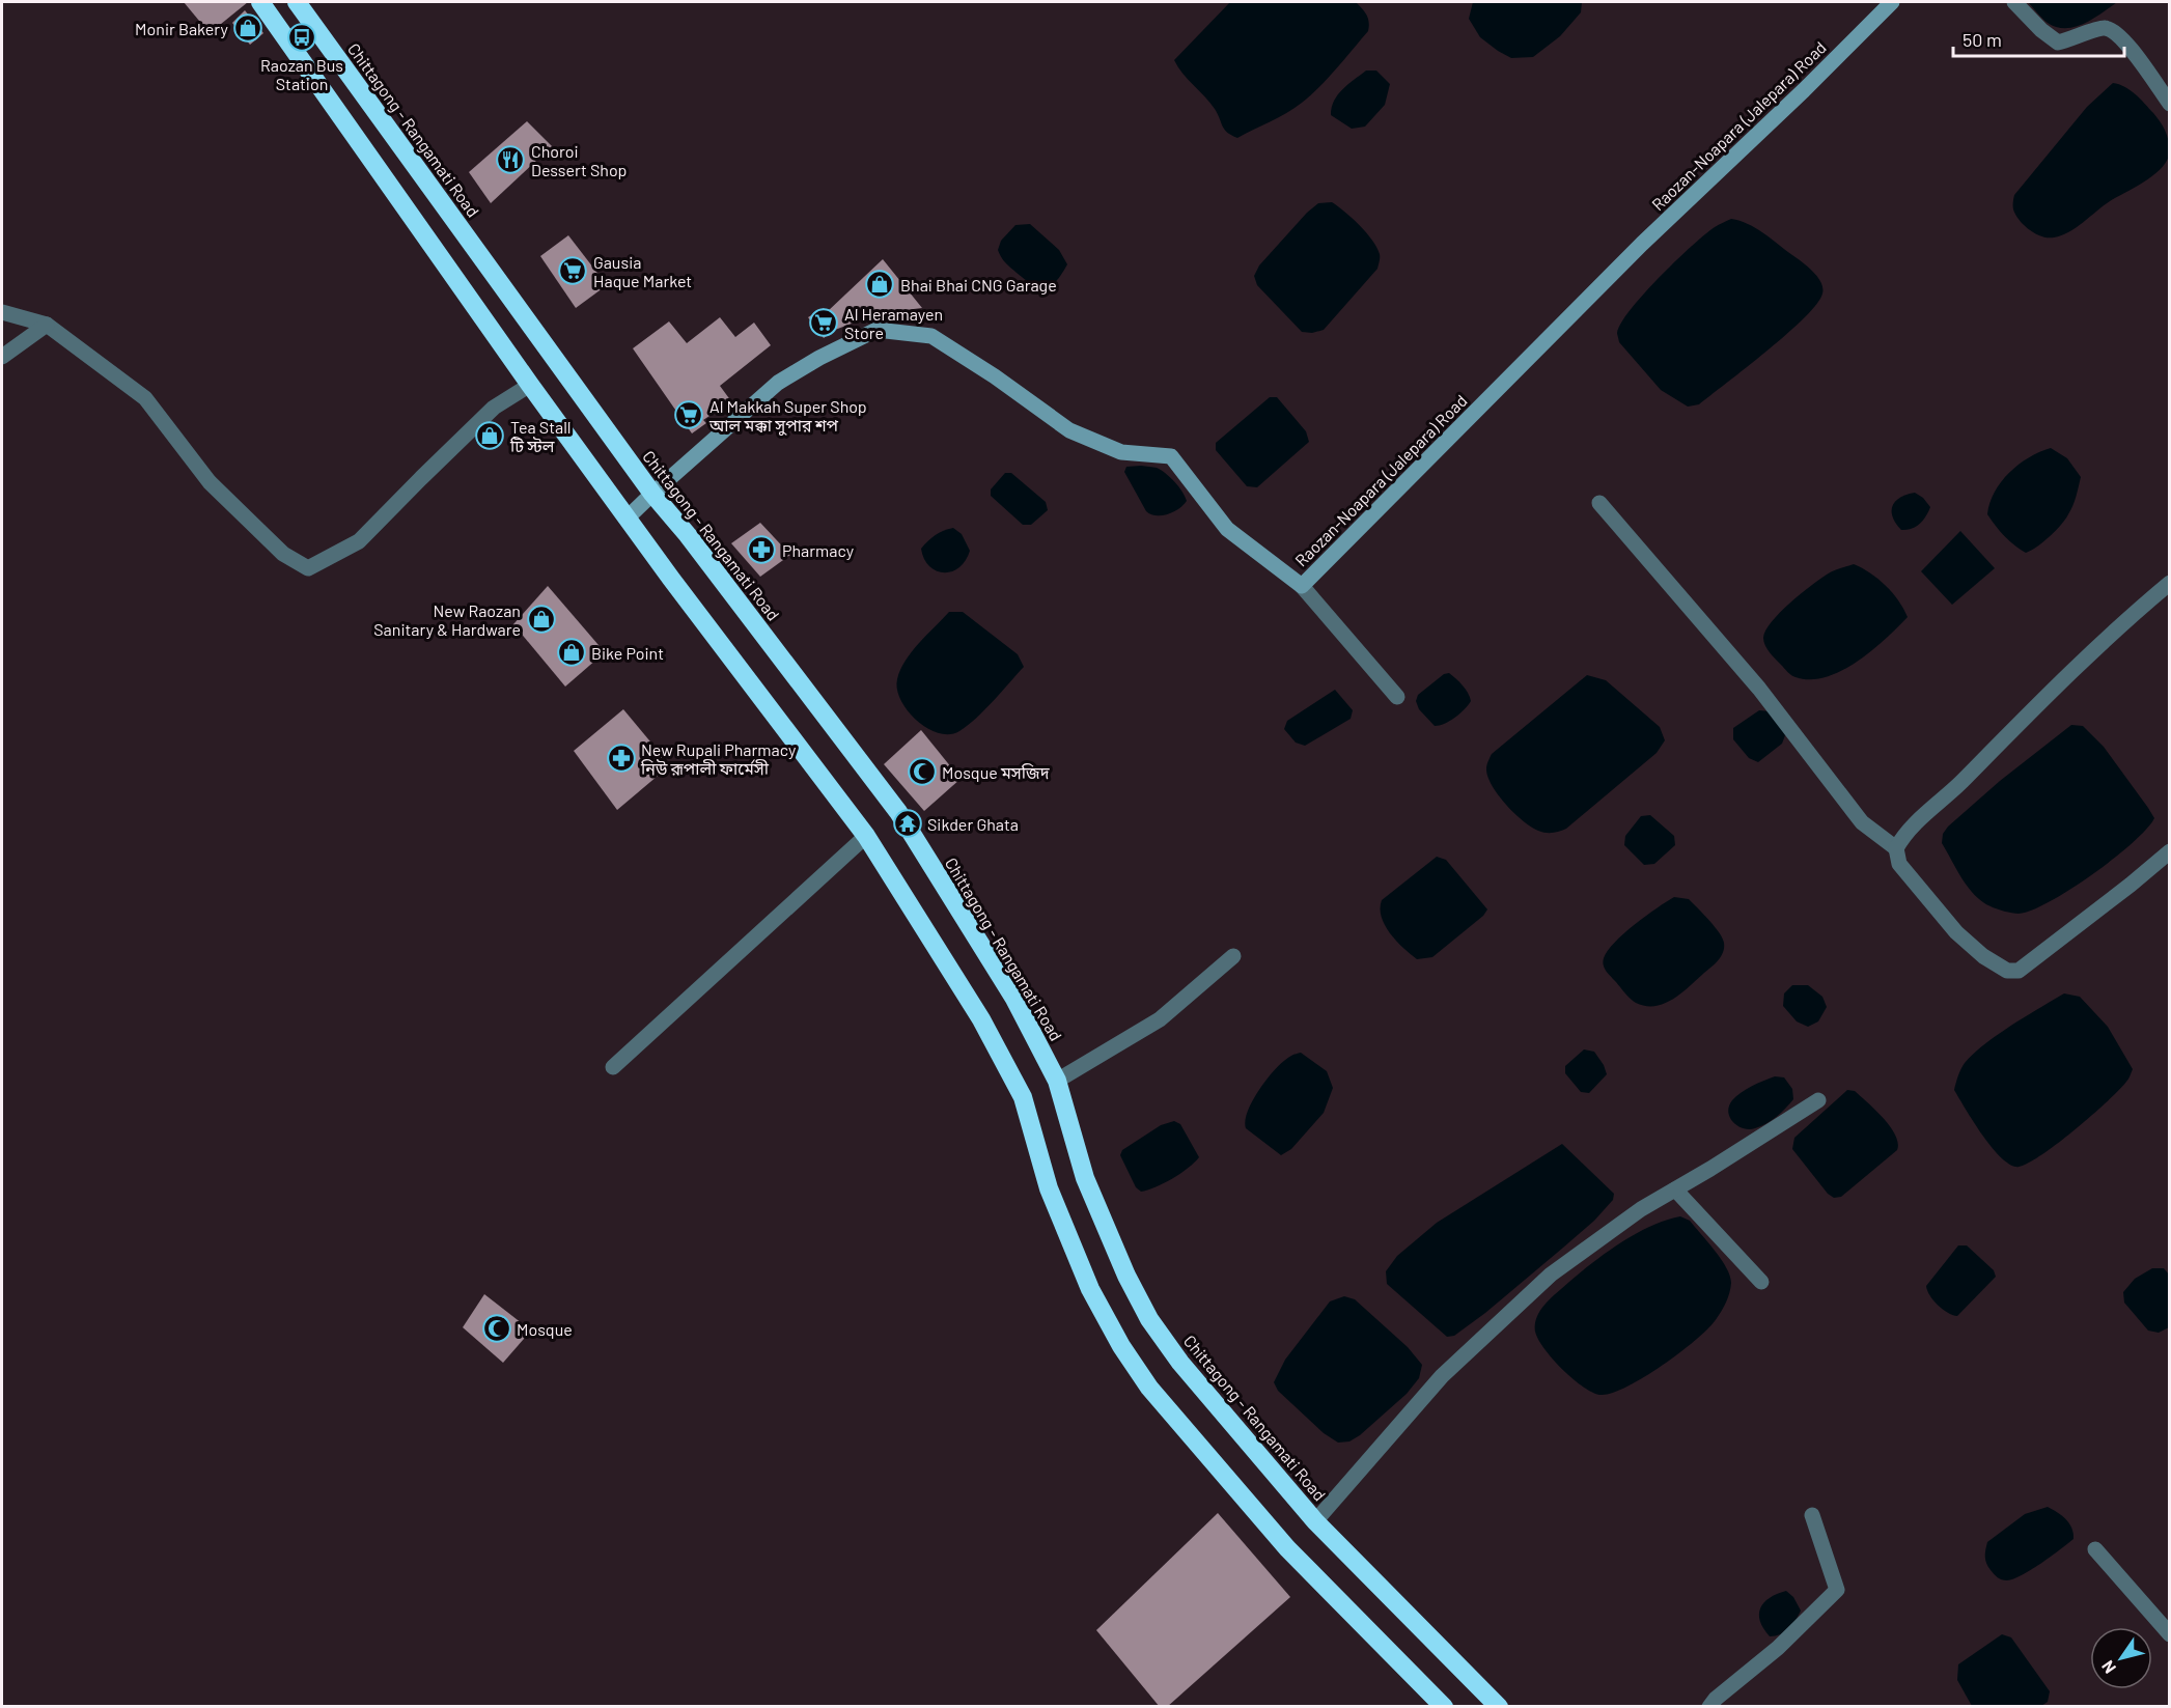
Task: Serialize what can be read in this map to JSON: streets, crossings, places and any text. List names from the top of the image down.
{
  "streets": {
    "highway": ["Chittagong - Rangamati Road"],
    "main road": ["Raozan-Noapara (Jalepara) Road"]
  },
  "crossings": [
    ["Raozan-Noapara (Jalepara) Road", "Chittagong - Rangamati Road"]
  ],
  "places": {
    "shop": [
      "Monir Bakery",
      "Bhai Bhai CNG Garage",
      "Tea Stall টি স্টল",
      "New Raozan Sanitary & Hardware",
      "Bike Point"
    ],
    "bus stop": ["Raozan Bus Station"],
    "restaurant": ["Choroi Dessert Shop"],
    "supermarket": ["Gausia Haque Market", "Al Heramayen Store", "Al Makkah Super Shop আল মক্কা সুপার শপ"],
    "pharmacy": ["Pharmacy", "New Rupali Pharmacy নিউ রূপালী ফার্মেসী"],
    "mosque": ["Mosque মসজিদ", "Mosque"],
    "temple": ["Sikder Ghata"]
  },
  "scale_bar": "50 m",
  "north": "bottom left"
}
